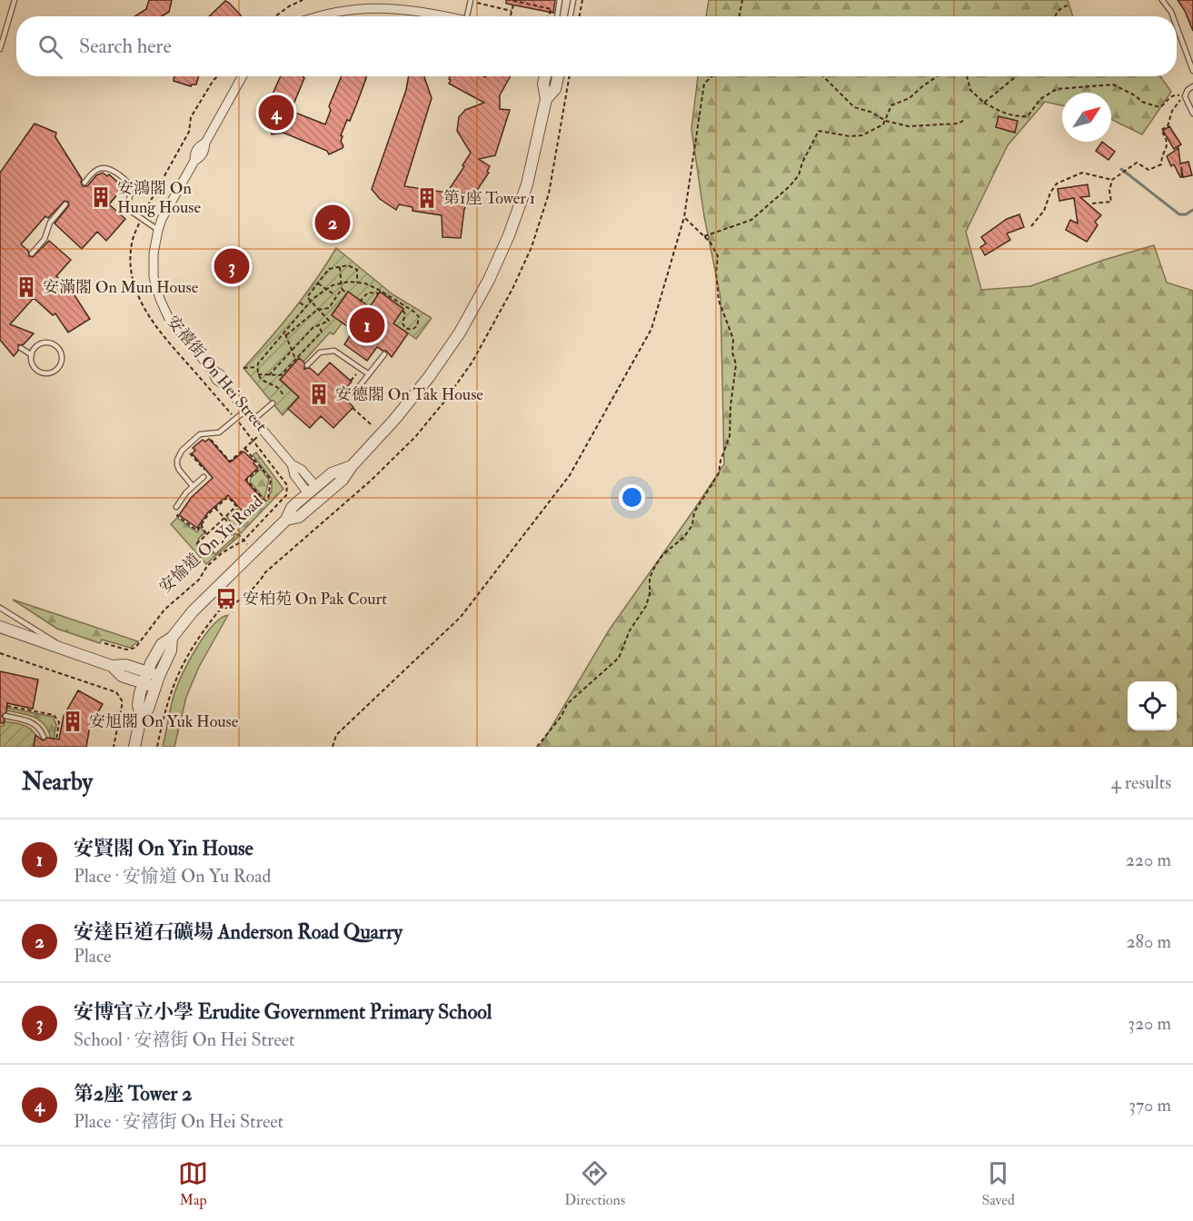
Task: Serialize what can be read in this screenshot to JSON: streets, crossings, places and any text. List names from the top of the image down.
{
  "streets": {
    "street": ["安禧街 On Hei Street", "安愉道 On Yu Road"]
  },
  "crossings": [
    ["安禧街 On Hei Street", "安愉道 On Yu Road"]
  ],
  "places": {
    "building": [
      "安鴻閣 On Hung House",
      "第1座 Tower 1",
      "安滿閣 On Mun House",
      "安德閣 On Tak House",
      "安旭閣 On Yuk House"
    ],
    "bus stop": ["安柏苑 On Pak Court"]
  },
  "north": "top right",
  "page": {
    "search": "Search here",
    "pins": [
      "4",
      "2",
      "3",
      "1"
    ],
    "heading": ["Nearby", "4 results"],
    "list": [
      {
        "mark": "1",
        "name": "安賢閣 On Yin House",
        "note": "Place · 安愉道 On Yu Road",
        "value": "220 m"
      },
      {
        "mark": "2",
        "name": "安達臣道石礦場 Anderson Road Quarry",
        "note": "Place",
        "value": "280 m"
      },
      {
        "mark": "3",
        "name": "安博官立小學 Erudite Government Primary School",
        "note": "School · 安禧街 On Hei Street",
        "value": "320 m"
      },
      {
        "mark": "4",
        "name": "第2座 Tower 2",
        "note": "Place · 安禧街 On Hei Street",
        "value": "370 m"
      }
    ],
    "nav": ["Map", "Directions", "Saved"]
  }
}
